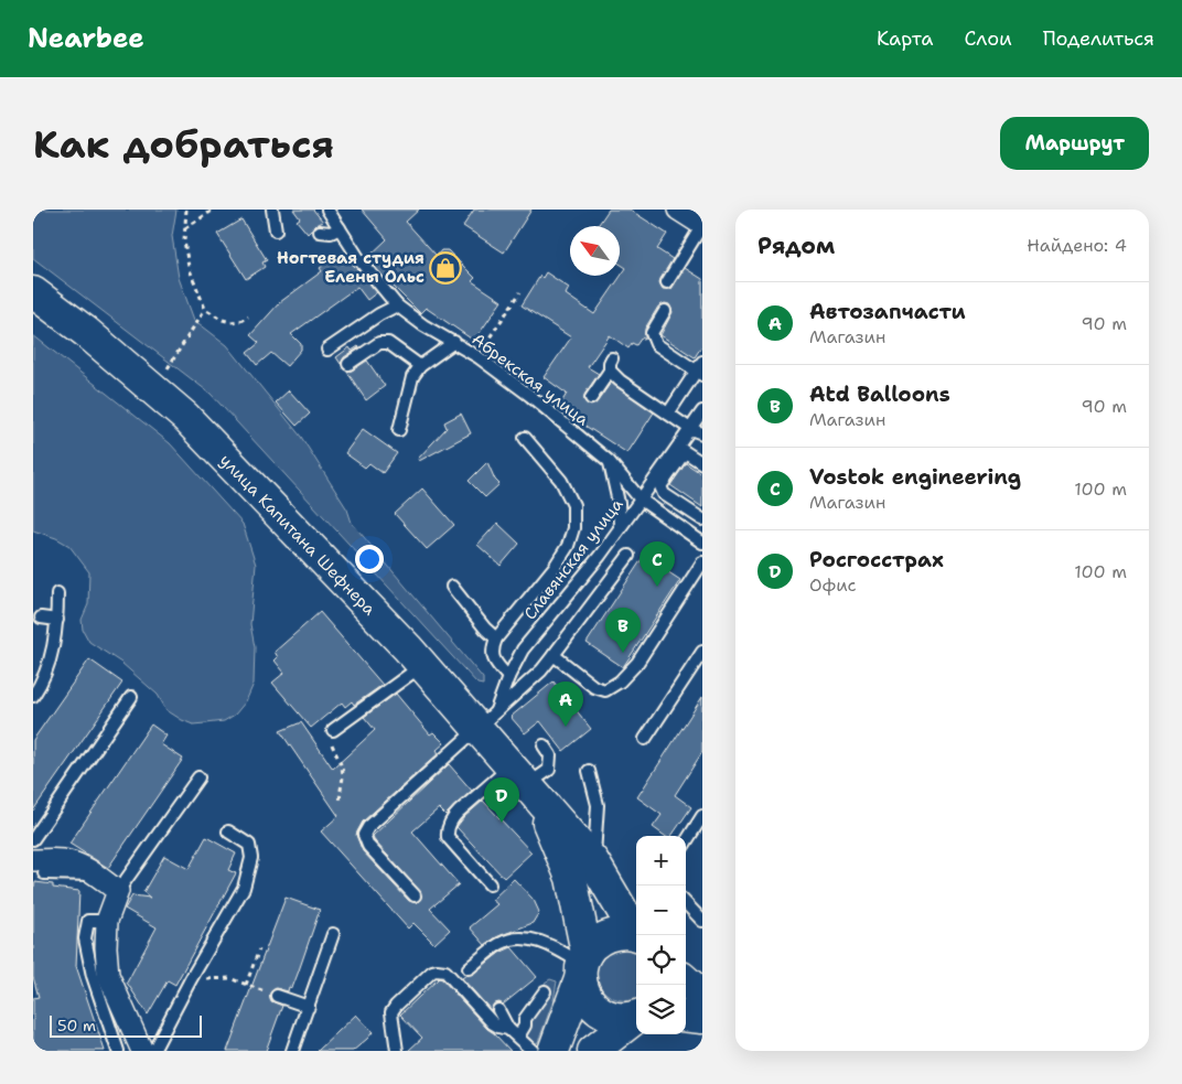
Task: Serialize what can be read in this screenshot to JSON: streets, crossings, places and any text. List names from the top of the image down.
{
  "streets": {
    "main road": ["улица Капитана Шефнера"],
    "lane": ["Абрекская улица", "Славянская улица"]
  },
  "crossings": [
    ["Абрекская улица", "Славянская улица"],
    ["улица Капитана Шефнера", "Славянская улица"]
  ],
  "places": {
    "shop": ["Ногтевая студия Елены Ольс"]
  },
  "scale_bar": "50 m",
  "north": "top left",
  "page": {
    "header": "Nearbee",
    "nav": ["Карта", "Слои", "Поделиться"],
    "buttons": "Маршрут",
    "title": "Как добраться",
    "heading": ["Рядом", "Найдено: 4"],
    "list": [
      {
        "mark": "A",
        "name": "Автозапчасти",
        "note": "Магазин",
        "value": "90 m"
      },
      {
        "mark": "B",
        "name": "Atd Balloons",
        "note": "Магазин",
        "value": "90 m"
      },
      {
        "mark": "C",
        "name": "Vostok engineering",
        "note": "Магазин",
        "value": "100 m"
      },
      {
        "mark": "D",
        "name": "Росгосстрах",
        "note": "Офис",
        "value": "100 m"
      }
    ],
    "pins": [
      "C",
      "B",
      "A",
      "D"
    ],
    "map_buttons": ["+", "−"],
    "scale": "50 m"
  }
}
